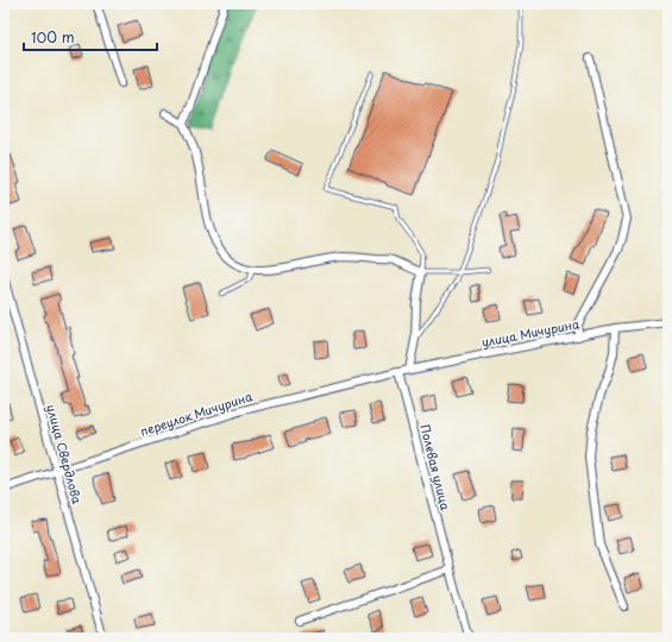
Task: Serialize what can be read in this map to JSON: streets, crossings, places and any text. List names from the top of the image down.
{
  "streets": {
    "street": [
      "улица Мичурина",
      "переулок Мичурина",
      "улица Свердлова",
      "Полевая улица"
    ]
  },
  "crossings": [
    ["улица Мичурина", "переулок Мичурина"],
    ["улица Мичурина", "Полевая улица"],
    ["переулок Мичурина", "улица Свердлова"],
    ["переулок Мичурина", "Полевая улица"]
  ],
  "scale_bar": "100 m"
}
